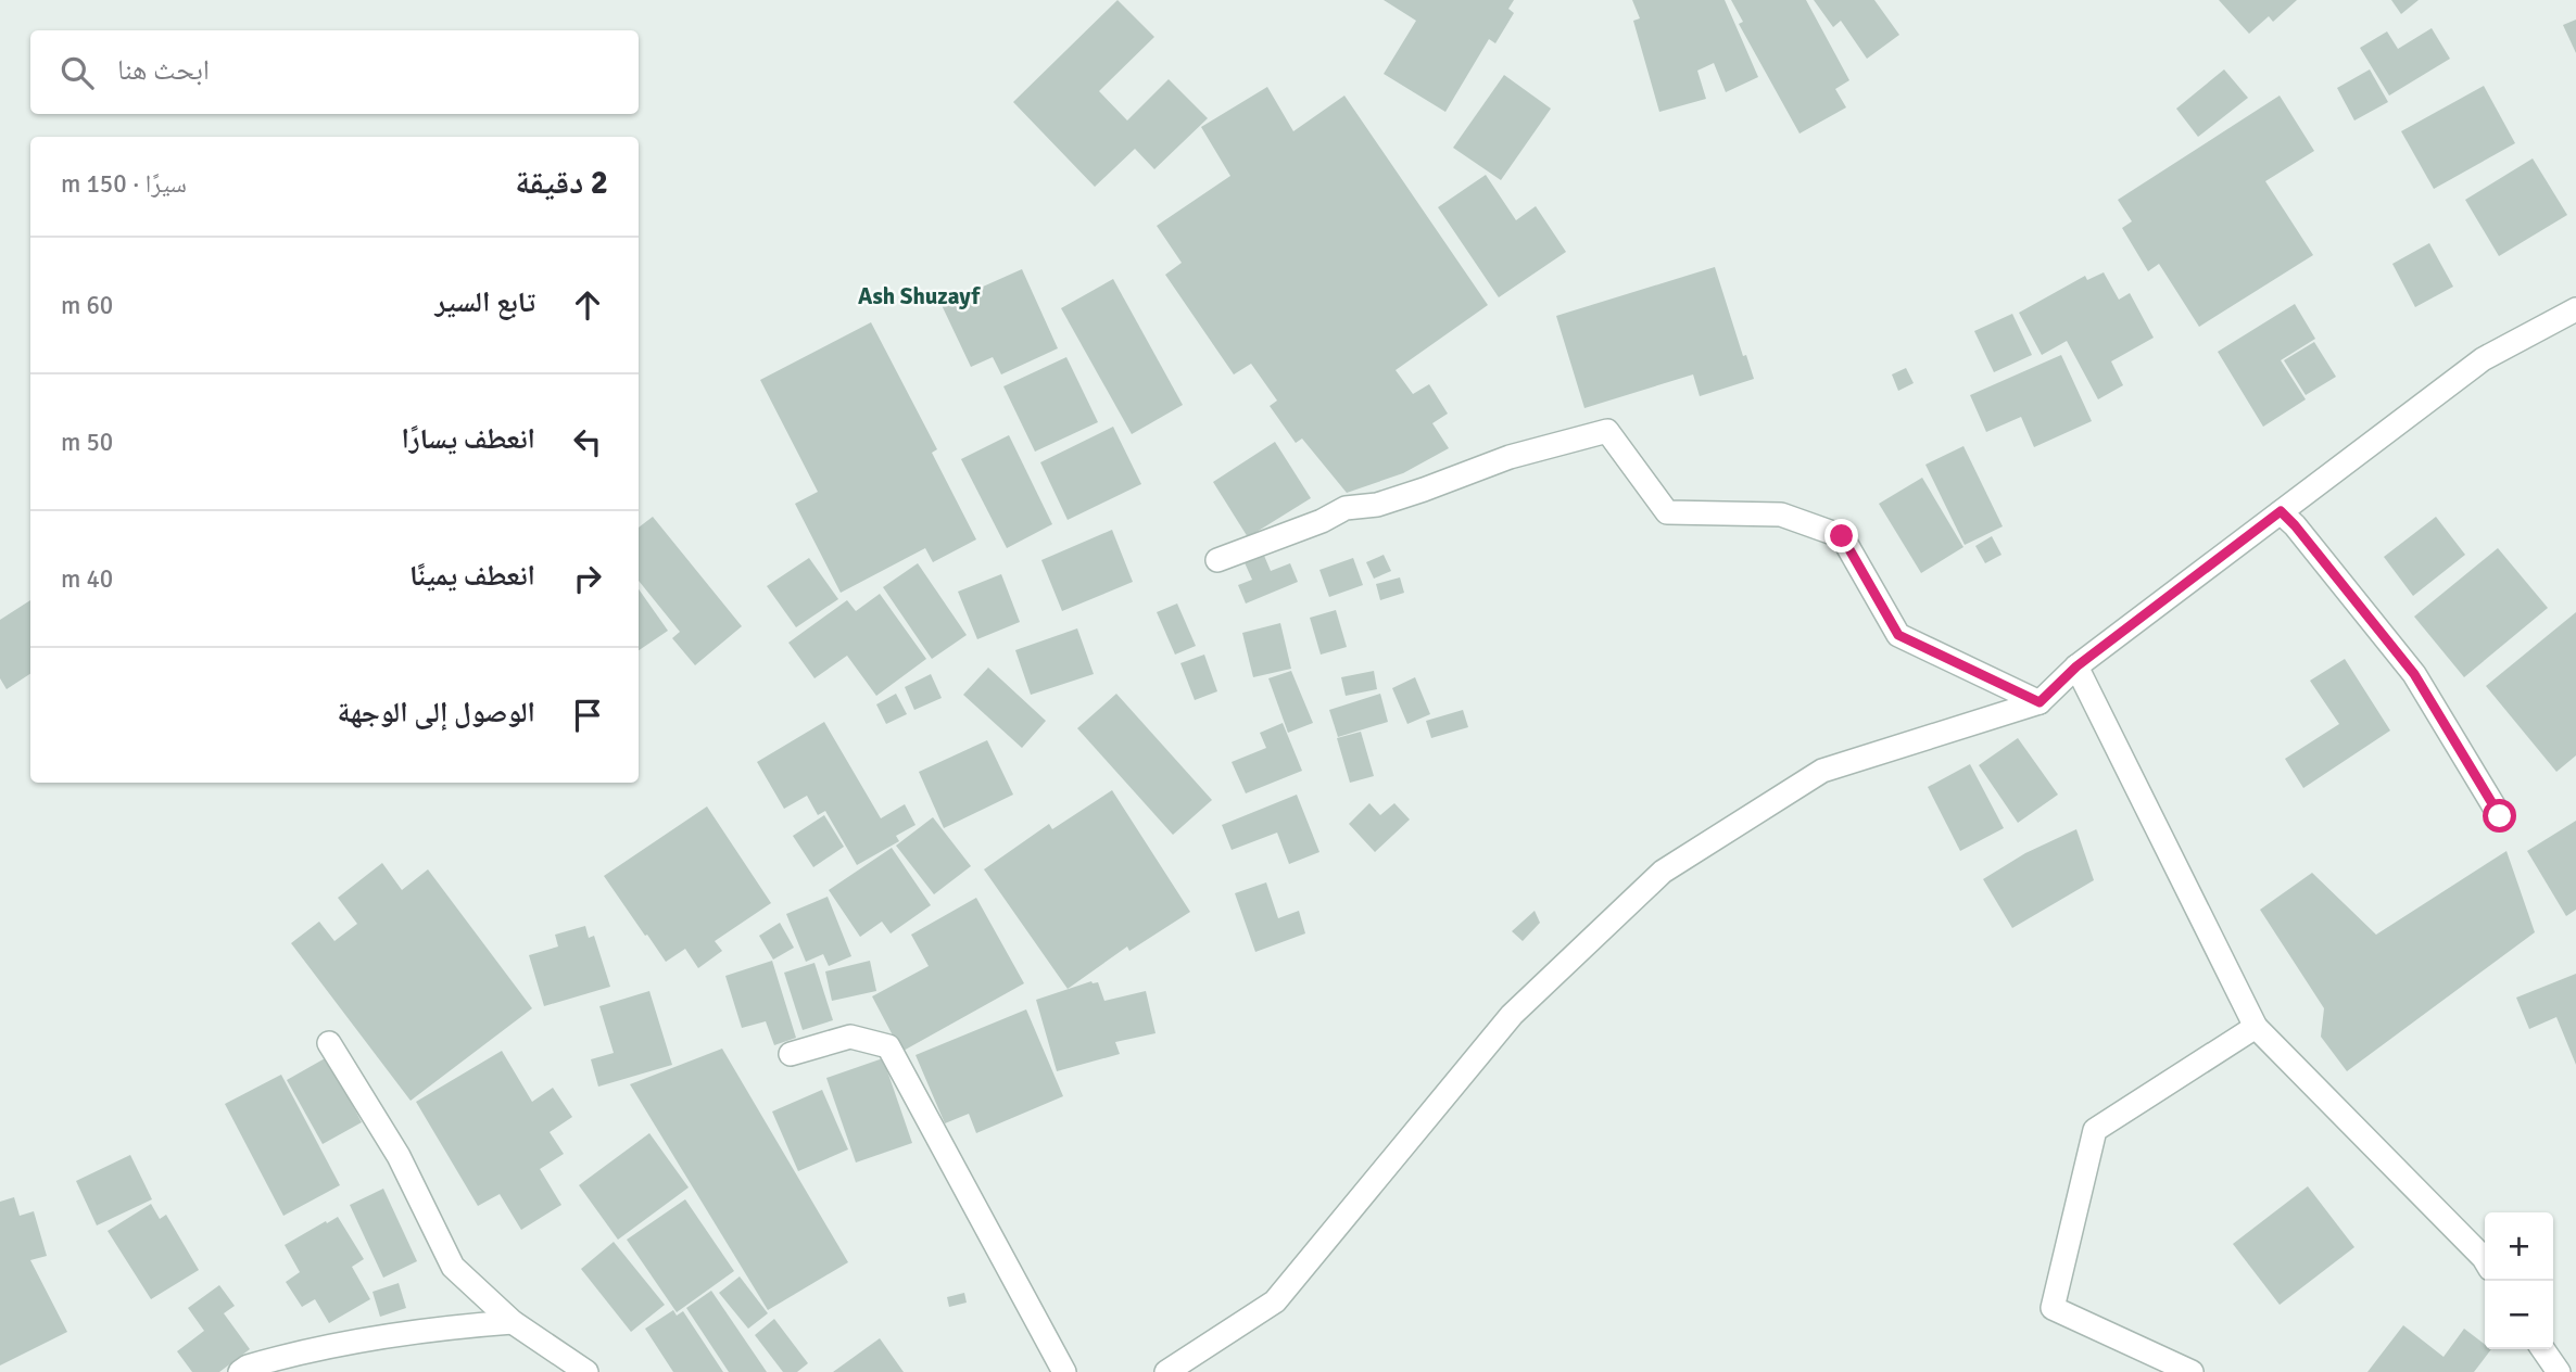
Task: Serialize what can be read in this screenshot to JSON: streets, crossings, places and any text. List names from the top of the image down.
{
  "districts": ["Ash Shuzayf"],
  "page": {
    "search": "ابحث هنا",
    "heading": ["2 دقيقة", "سيرًا · 150 m"],
    "list": [
      ["تابع السير", "60 m"],
      ["انعطف يسارًا", "50 m"],
      ["انعطف يمينًا", "40 m"],
      "الوصول إلى الوجهة"
    ],
    "map_buttons": ["+", "−"]
  }
}
